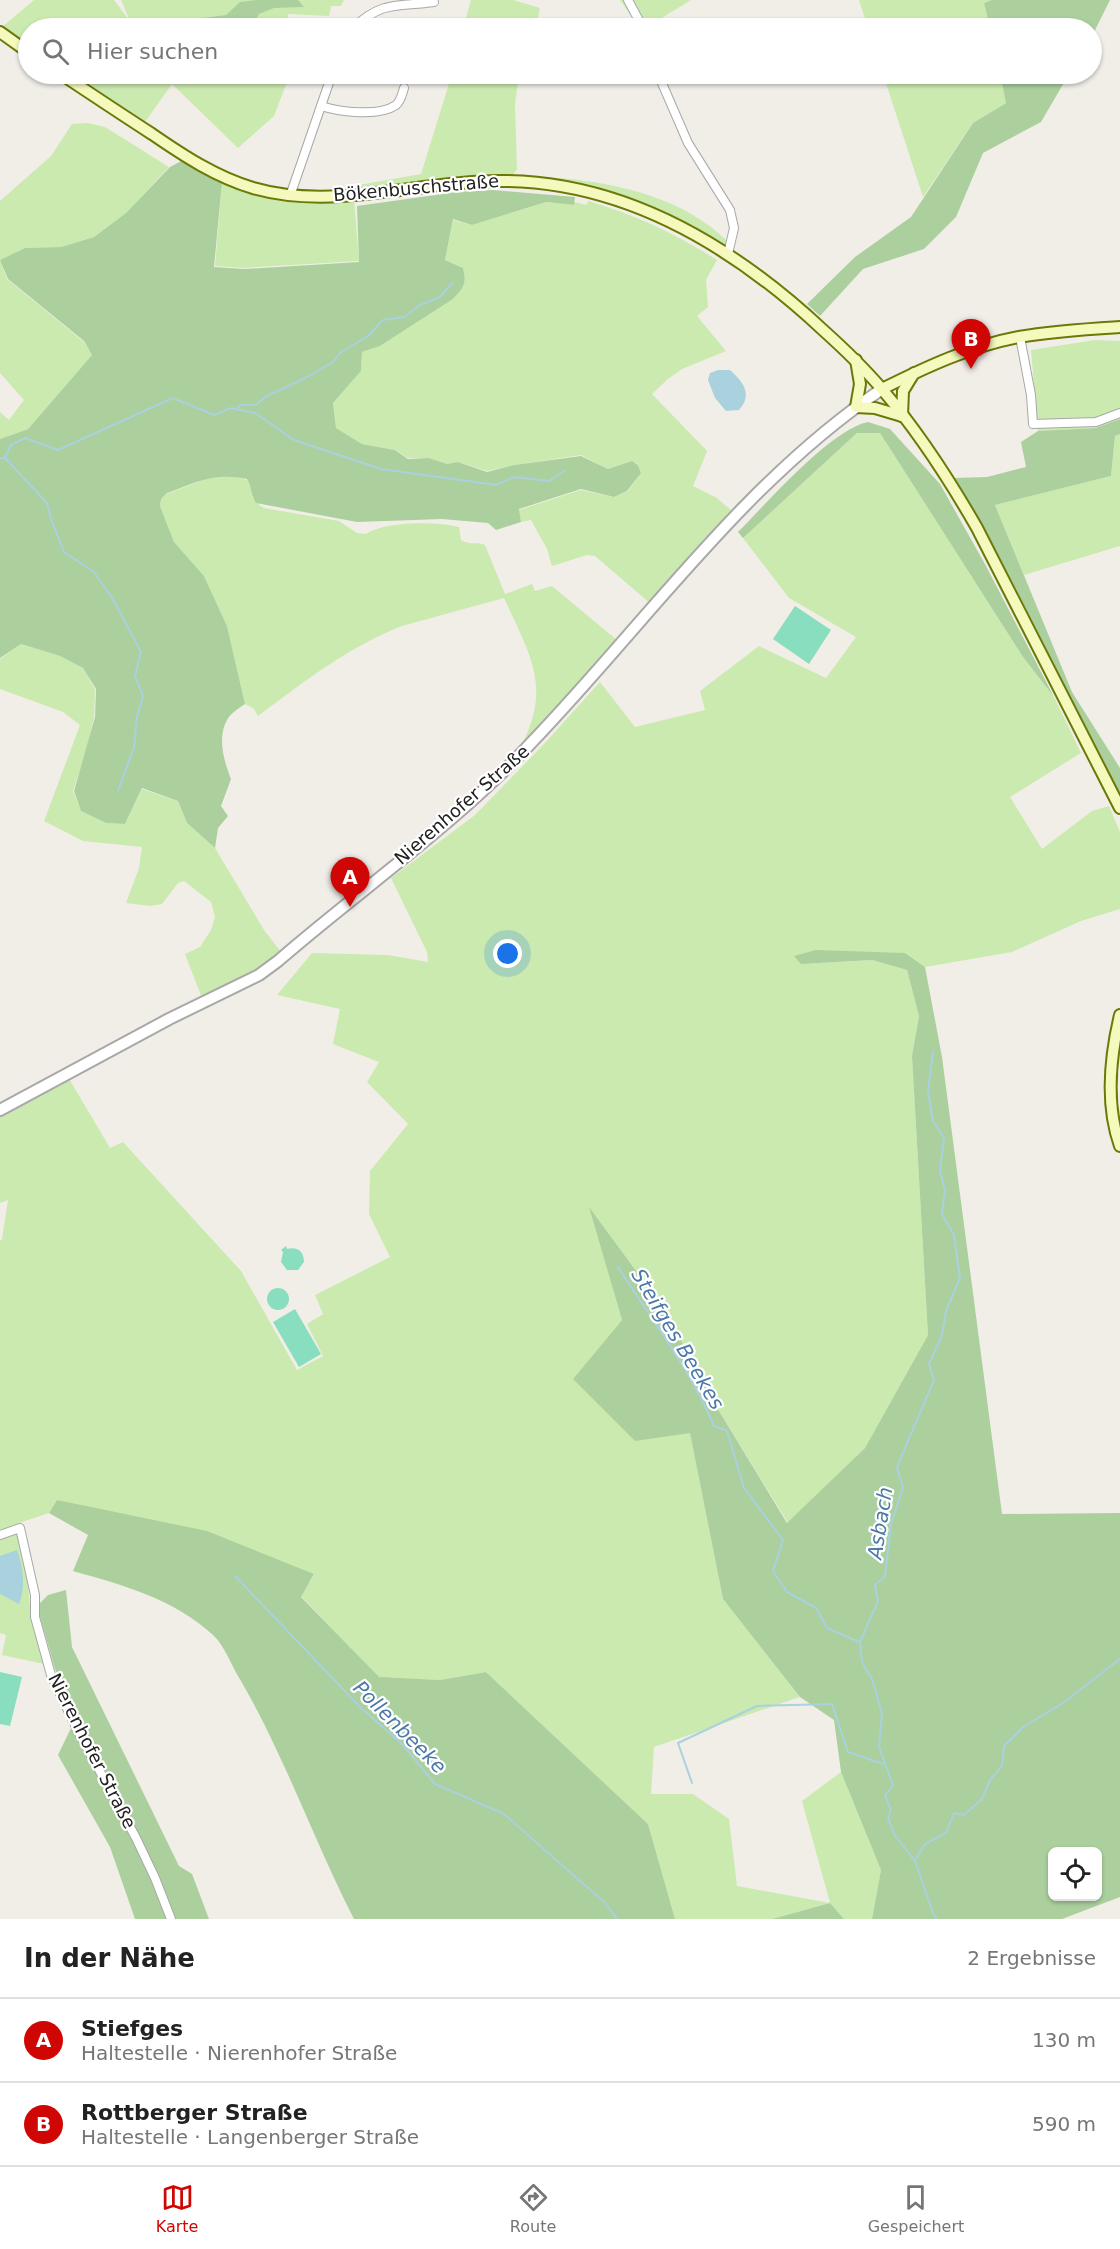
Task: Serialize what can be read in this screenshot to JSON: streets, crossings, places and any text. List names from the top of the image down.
{
  "streets": {
    "main road": ["Bökenbuschstraße"],
    "street": ["Nierenhofer Straße"]
  },
  "crossings": [
    ["Bökenbuschstraße", "Nierenhofer Straße"]
  ],
  "water": ["Steifges Beekes", "Asbach", "Pollenbeeke"],
  "page": {
    "search": "Hier suchen",
    "pins": ["B", "A"],
    "heading": ["In der Nähe", "2 Ergebnisse"],
    "list": [
      {
        "mark": "A",
        "name": "Stiefges",
        "note": "Haltestelle · Nierenhofer Straße",
        "value": "130 m"
      },
      {
        "mark": "B",
        "name": "Rottberger Straße",
        "note": "Haltestelle · Langenberger Straße",
        "value": "590 m"
      }
    ],
    "nav": ["Karte", "Route", "Gespeichert"]
  }
}
